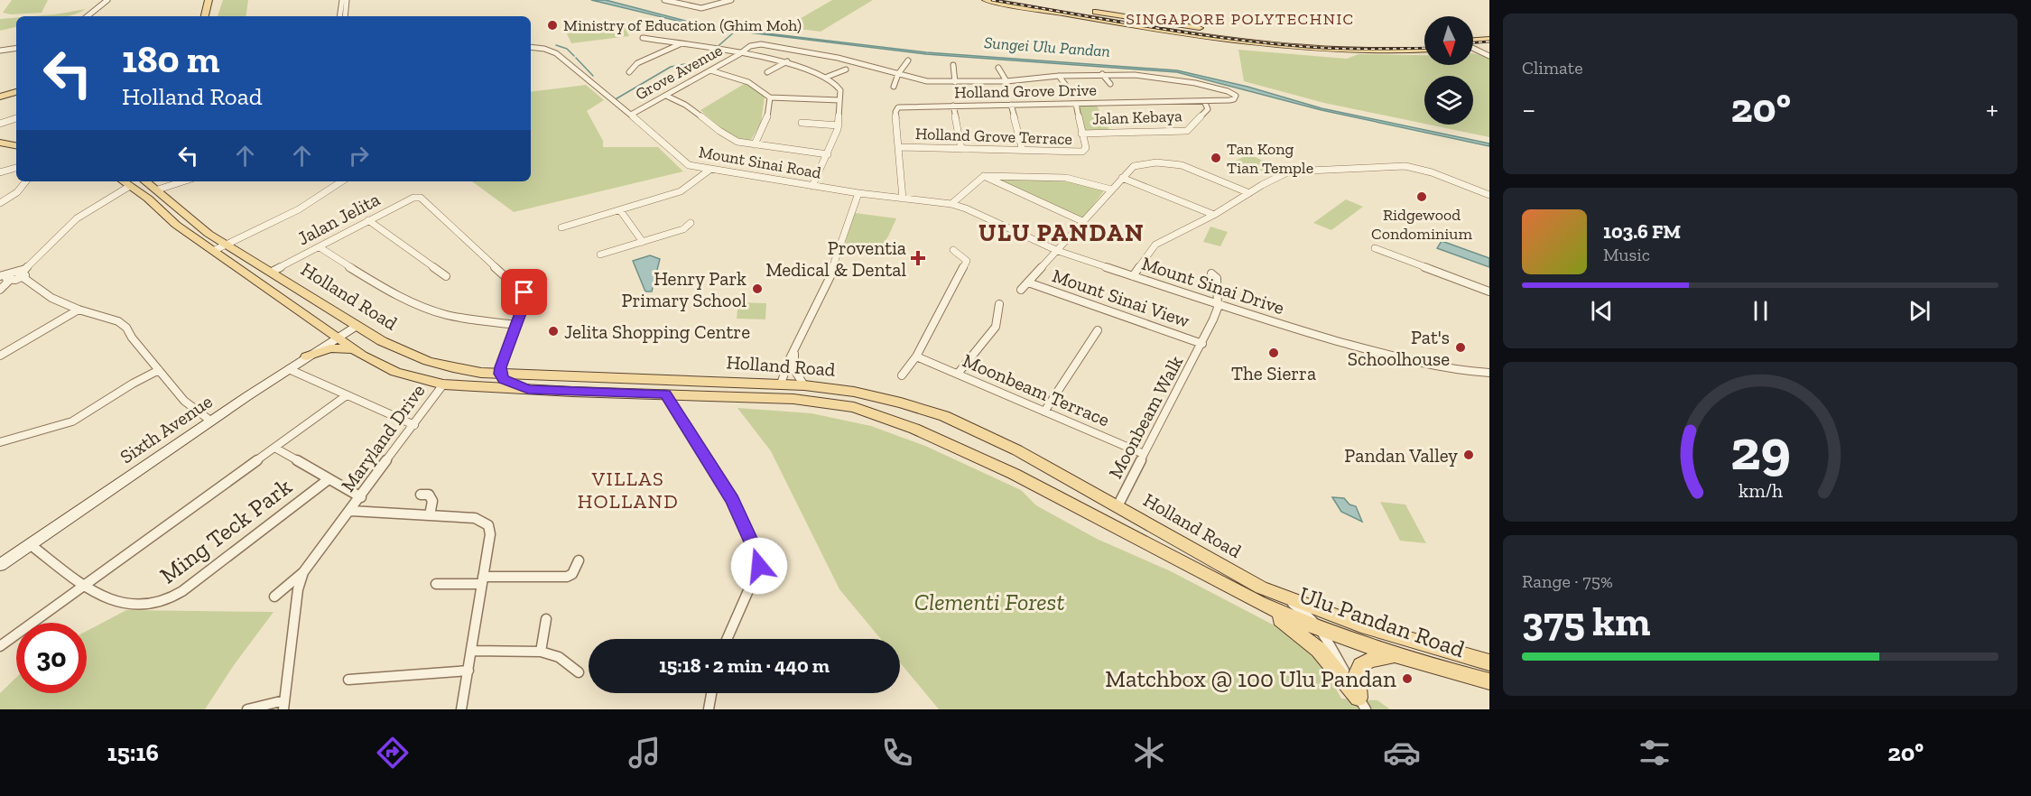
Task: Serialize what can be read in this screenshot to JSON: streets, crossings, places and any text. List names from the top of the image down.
{
  "streets": {
    "main road": ["Holland Road", "Sixth Avenue", "Ulu Pandan Road"],
    "street": [
      "Grove Avenue",
      "Holland Grove Drive",
      "Jalan Kebaya",
      "Holland Grove Terrace",
      "Mount Sinai Road",
      "Jalan Jelita",
      "Mount Sinai Drive",
      "Mount Sinai View",
      "Moonbeam Terrace",
      "Moonbeam Walk",
      "Maryland Drive",
      "Ming Teck Park"
    ]
  },
  "crossings": [
    ["Grove Avenue", "Holland Grove Drive"],
    ["Grove Avenue", "Mount Sinai Road"],
    ["Holland Grove Drive", "Jalan Kebaya"],
    ["Holland Grove Drive", "Holland Grove Terrace"],
    ["Holland Grove Drive", "Mount Sinai Road"],
    ["Holland Grove Drive", "Mount Sinai Drive"],
    ["Jalan Kebaya", "Holland Grove Terrace"],
    ["Mount Sinai Road", "Mount Sinai Drive"],
    ["Jalan Jelita", "Holland Road"],
    ["Mount Sinai Drive", "Moonbeam Walk"],
    ["Holland Road", "Moonbeam Walk"],
    ["Holland Road", "Sixth Avenue"],
    ["Holland Road", "Maryland Drive"],
    ["Holland Road", "Ulu Pandan Road"],
    ["Mount Sinai View", "Moonbeam Walk"],
    ["Moonbeam Terrace", "Moonbeam Walk"],
    ["Sixth Avenue", "Ming Teck Park"],
    ["Maryland Drive", "Ming Teck Park"]
  ],
  "districts": ["SINGAPORE POLYTECHNIC", "ULU PANDAN", "VILLAS HOLLAND"],
  "water": ["Sungei Ulu Pandan"],
  "parks": ["Clementi Forest"],
  "places": {
    "other": [
      "Ministry of Education (Ghim Moh)",
      "Tan Kong Tian Temple",
      "Ridgewood Condominium",
      "Henry Park Primary School",
      "Jelita Shopping Centre",
      "Pat's Schoolhouse",
      "The Sierra",
      "Pandan Valley",
      "Matchbox @ 100 Ulu Pandan"
    ],
    "health": ["Proventia Medical & Dental"]
  },
  "north": "bottom",
  "page": {
    "tile": [
      "Climate",
      ["Range · 75%", "375 km"]
    ],
    "turn": ["180 m", "Holland Road"],
    "heat": ["−", "20°", "+"],
    "song": ["103.6 FM", "Music"],
    "limit": "30",
    "trip": "15:18 · 2 min · 440 m",
    "tabs": ["15:16", "20°"],
    "gauge": ["29", "km/h"]
  }
}
